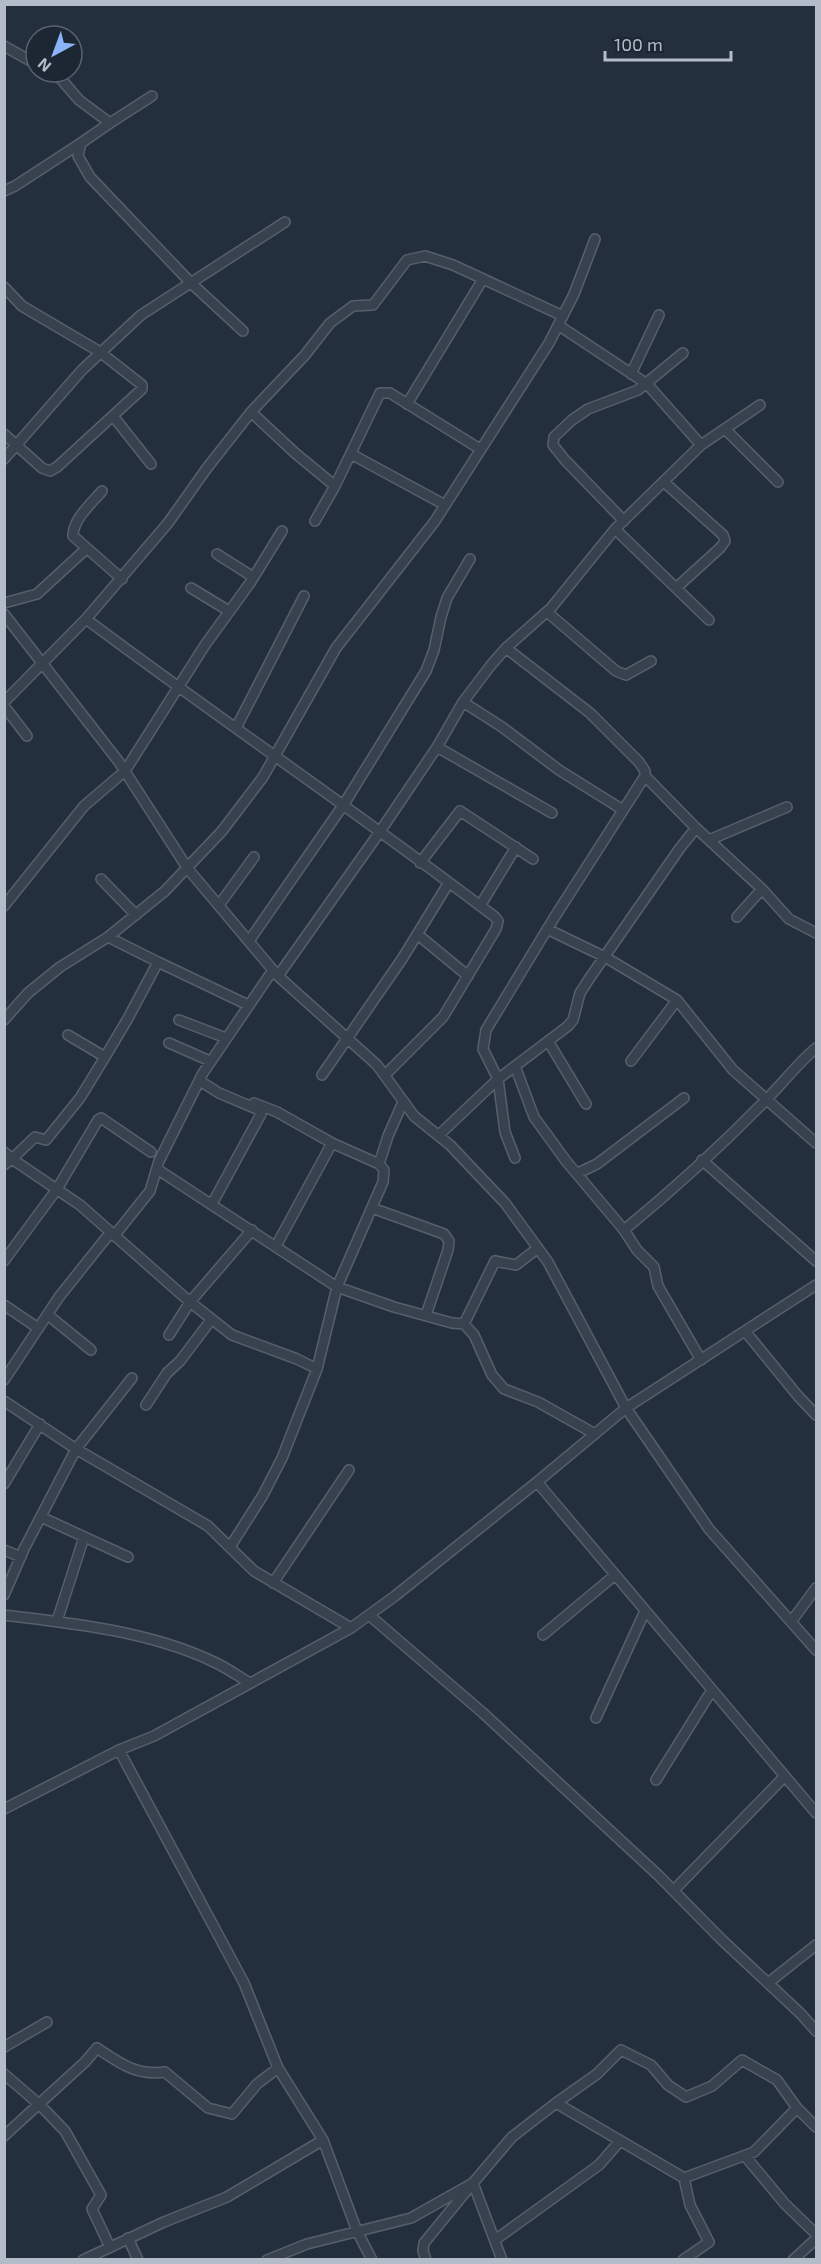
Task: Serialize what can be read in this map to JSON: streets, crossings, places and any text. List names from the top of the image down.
{
  "scale_bar": "100 m",
  "north": "bottom left"
}
